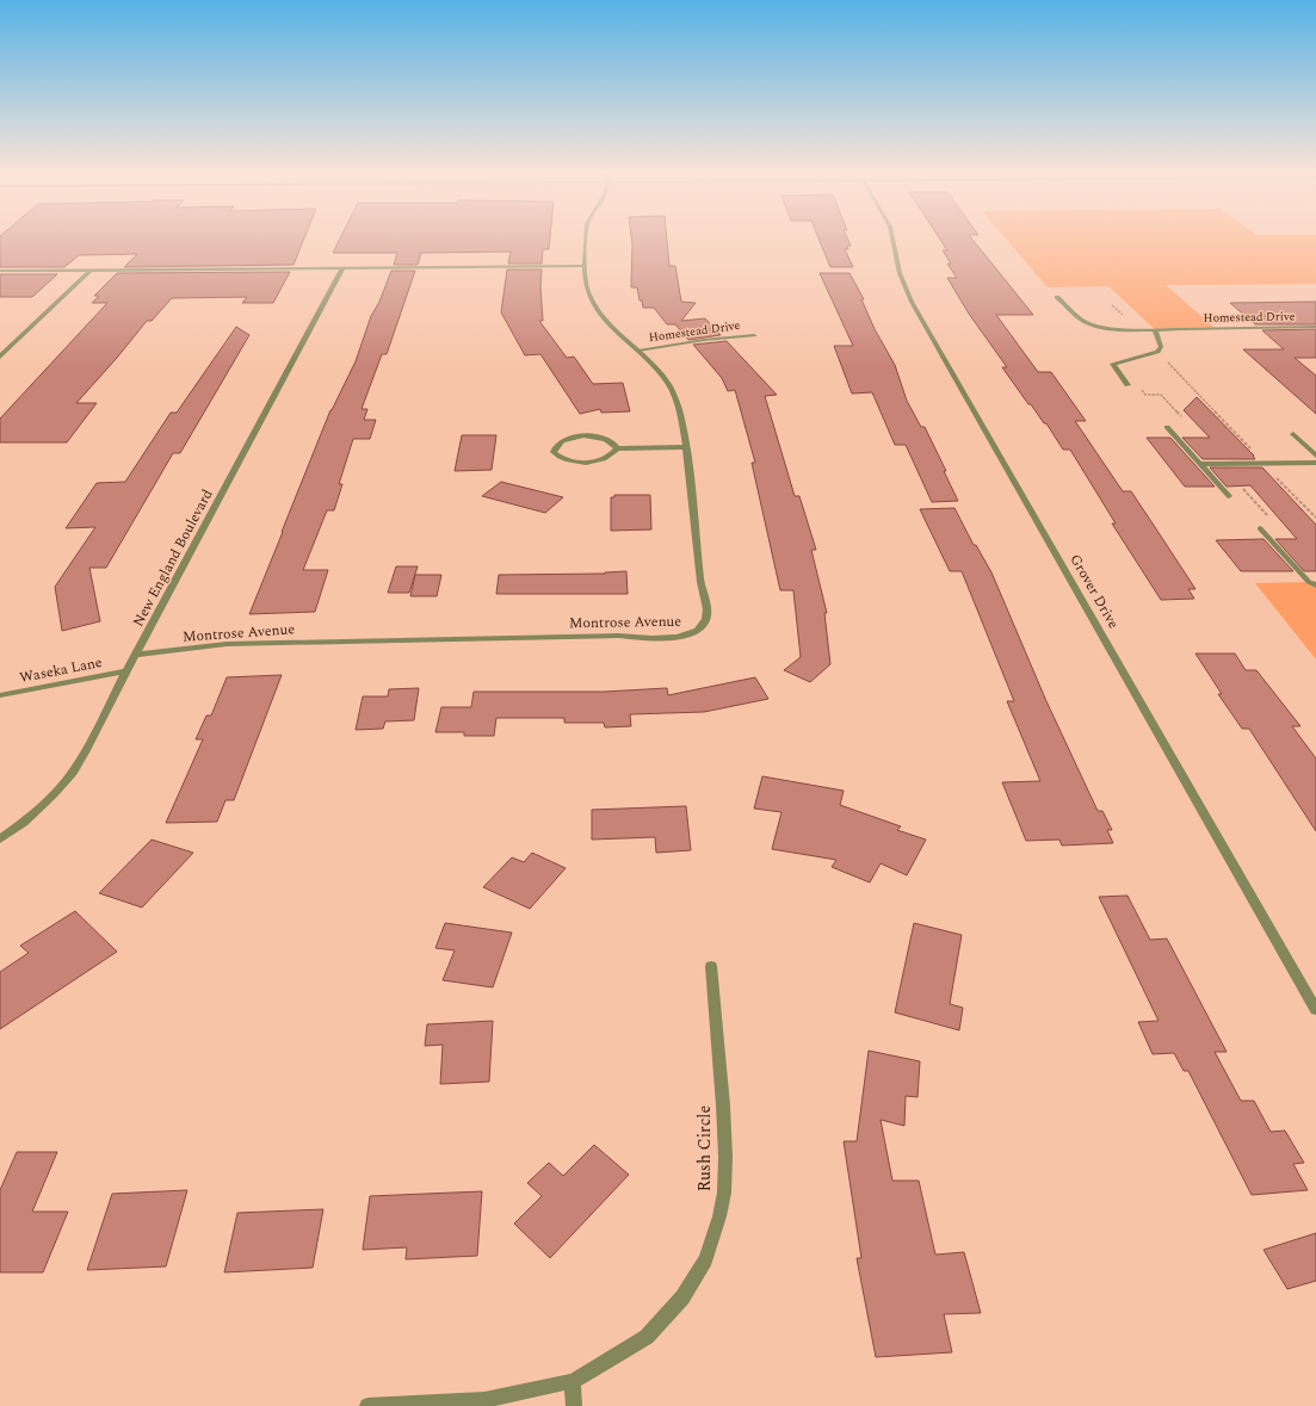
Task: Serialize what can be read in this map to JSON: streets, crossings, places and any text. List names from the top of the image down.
{
  "streets": {
    "street": [
      "Homestead Drive",
      "New England Boulevard",
      "Grover Drive",
      "Montrose Avenue",
      "Waseka Lane",
      "Rush Circle"
    ]
  },
  "crossings": [
    ["Homestead Drive", "Montrose Avenue"],
    ["New England Boulevard", "Montrose Avenue"],
    ["New England Boulevard", "Waseka Lane"]
  ]
}
